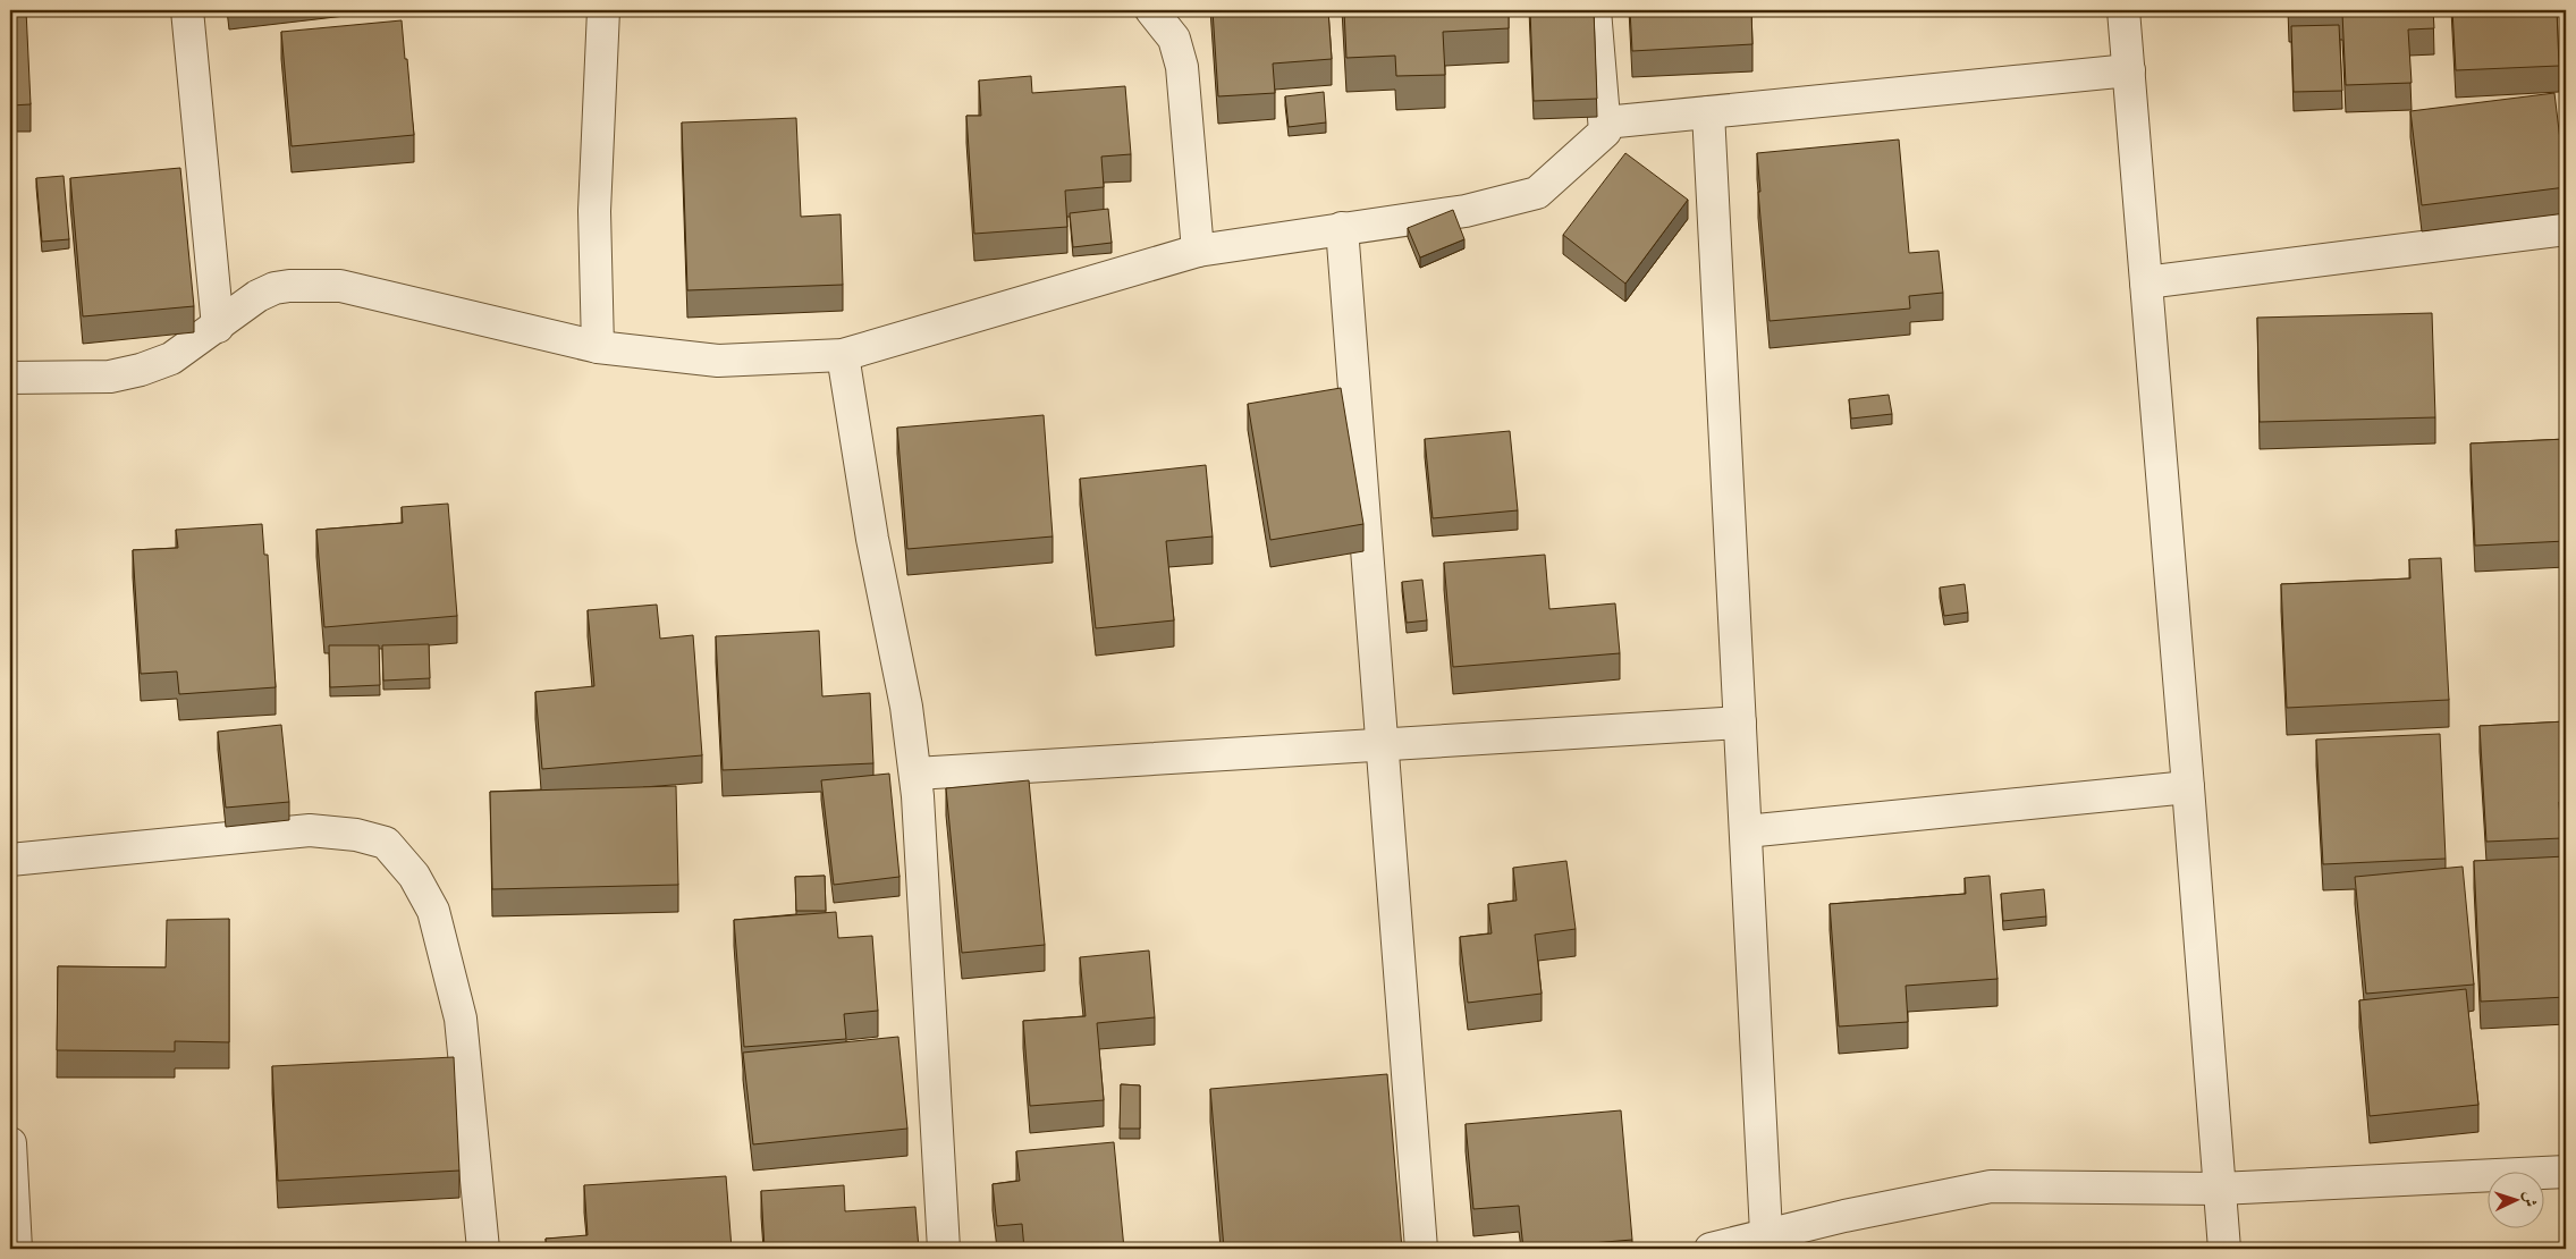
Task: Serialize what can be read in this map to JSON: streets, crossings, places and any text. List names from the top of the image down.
{
  "north": "right"
}
